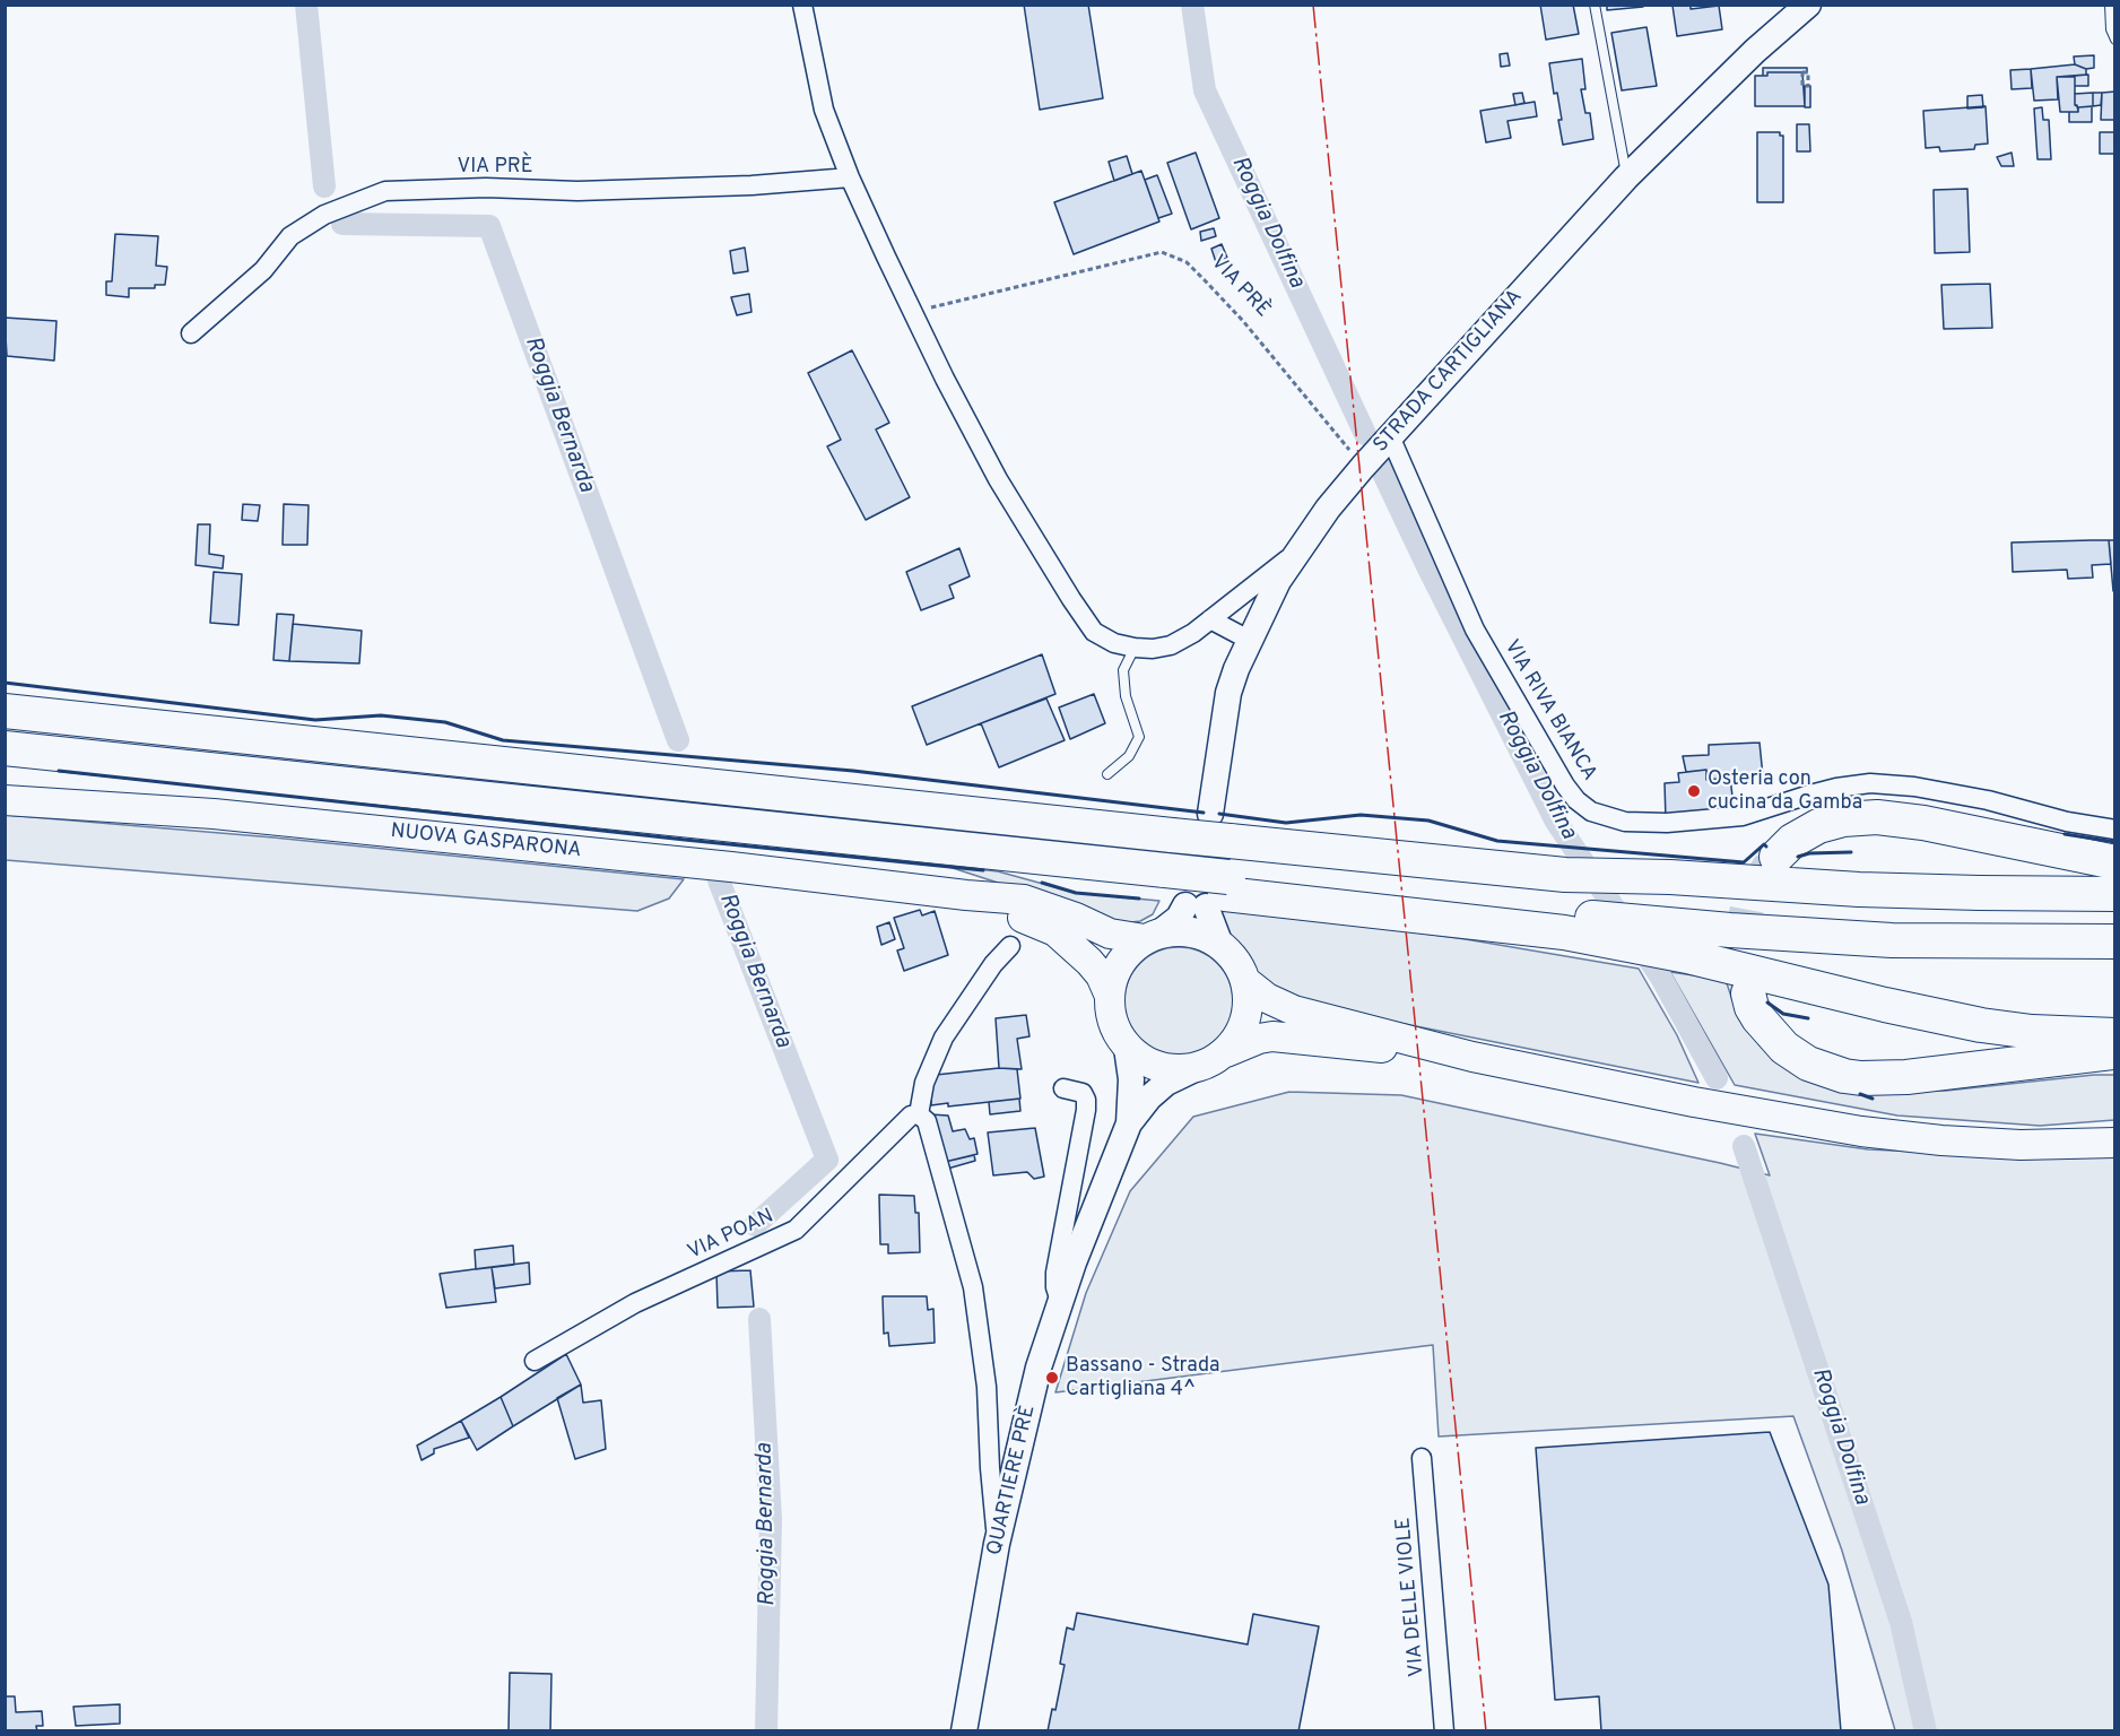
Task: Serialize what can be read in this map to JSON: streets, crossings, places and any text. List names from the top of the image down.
{
  "streets": {
    "main road": ["NUOVA GASPARONA"],
    "street": [
      "VIA PRÈ",
      "STRADA CARTIGLIANA",
      "VIA RIVA BIANCA",
      "VIA POAN",
      "QUARTIERE PRÈ",
      "VIA DELLE VIOLE"
    ]
  },
  "crossings": [
    ["VIA PRÈ", "STRADA CARTIGLIANA"],
    ["STRADA CARTIGLIANA", "VIA RIVA BIANCA"],
    ["NUOVA GASPARONA", "QUARTIERE PRÈ"]
  ],
  "water": ["Roggia Dolfina", "Roggia Bernarda"],
  "places": ["Osteria con cucina da Gamba", "Bassano - Strada Cartigliana 4^"]
}
